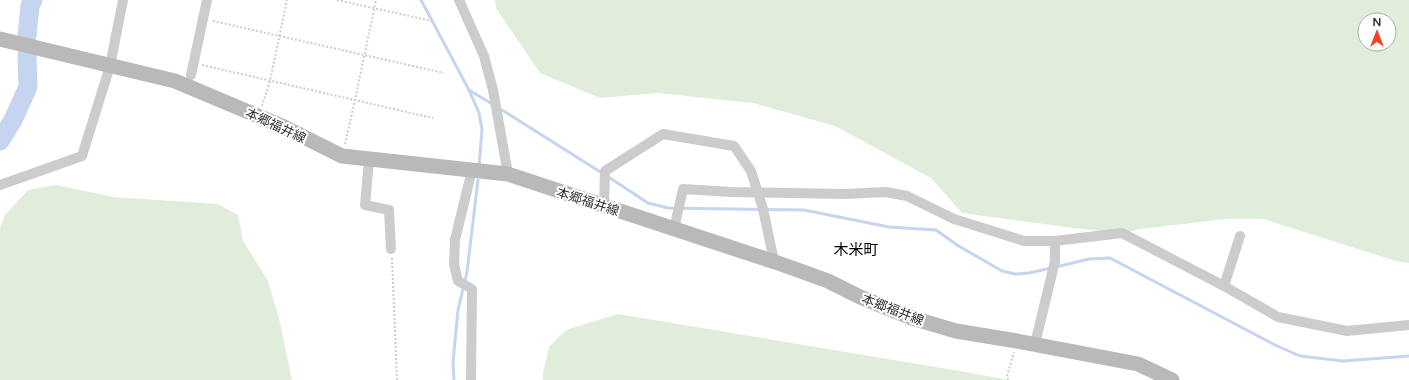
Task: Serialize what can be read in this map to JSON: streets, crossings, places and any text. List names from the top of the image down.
{
  "streets": {
    "main road": ["本郷福井線"]
  },
  "districts": ["木米町"],
  "north": "top"
}
